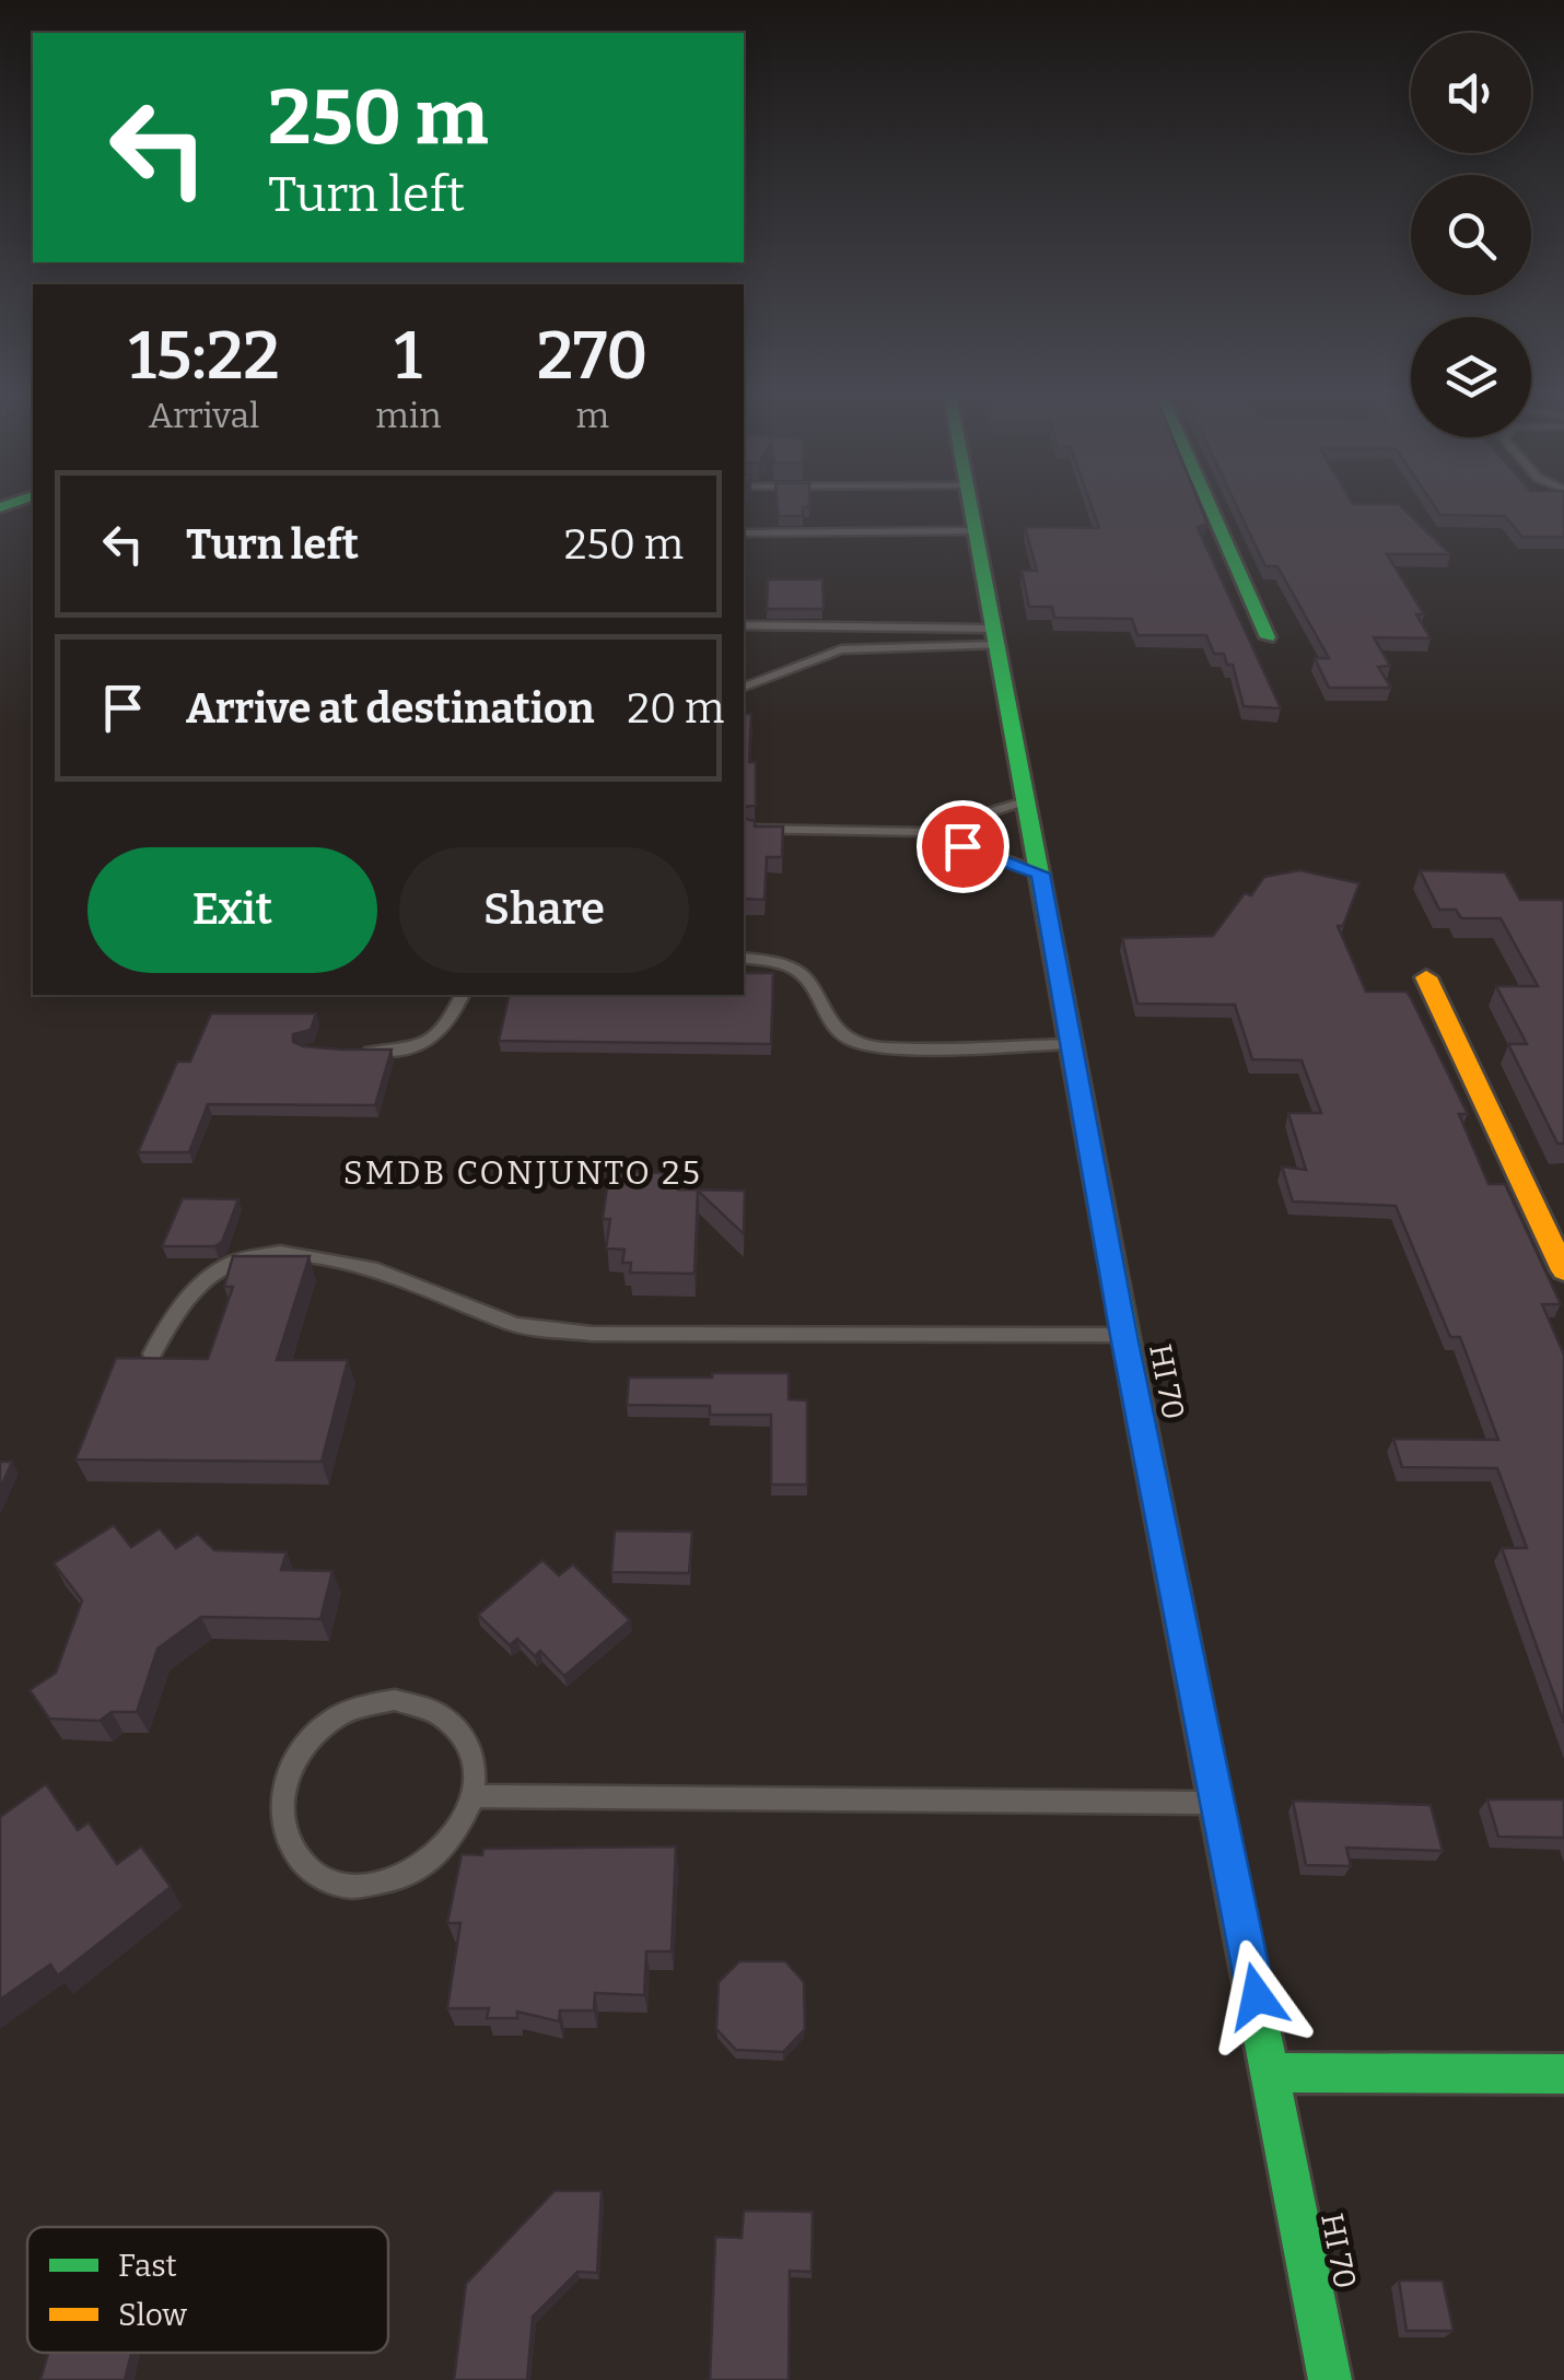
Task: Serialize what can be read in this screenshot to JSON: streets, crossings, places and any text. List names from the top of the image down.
{
  "streets": {
    "street": ["HI 70"]
  },
  "districts": ["SMDB CONJUNTO 25"],
  "legend": ["Fast", "Slow"],
  "page": {
    "turn": ["250 m", "Turn left"],
    "eta": [
      "15:22",
      "Arrival",
      "1",
      "min",
      "270",
      "m"
    ],
    "list": [
      {
        "name": "Turn left",
        "value": "250 m"
      },
      {
        "name": "Arrive at destination",
        "value": "20 m"
      }
    ],
    "buttons": ["Exit", "Share"]
  }
}
